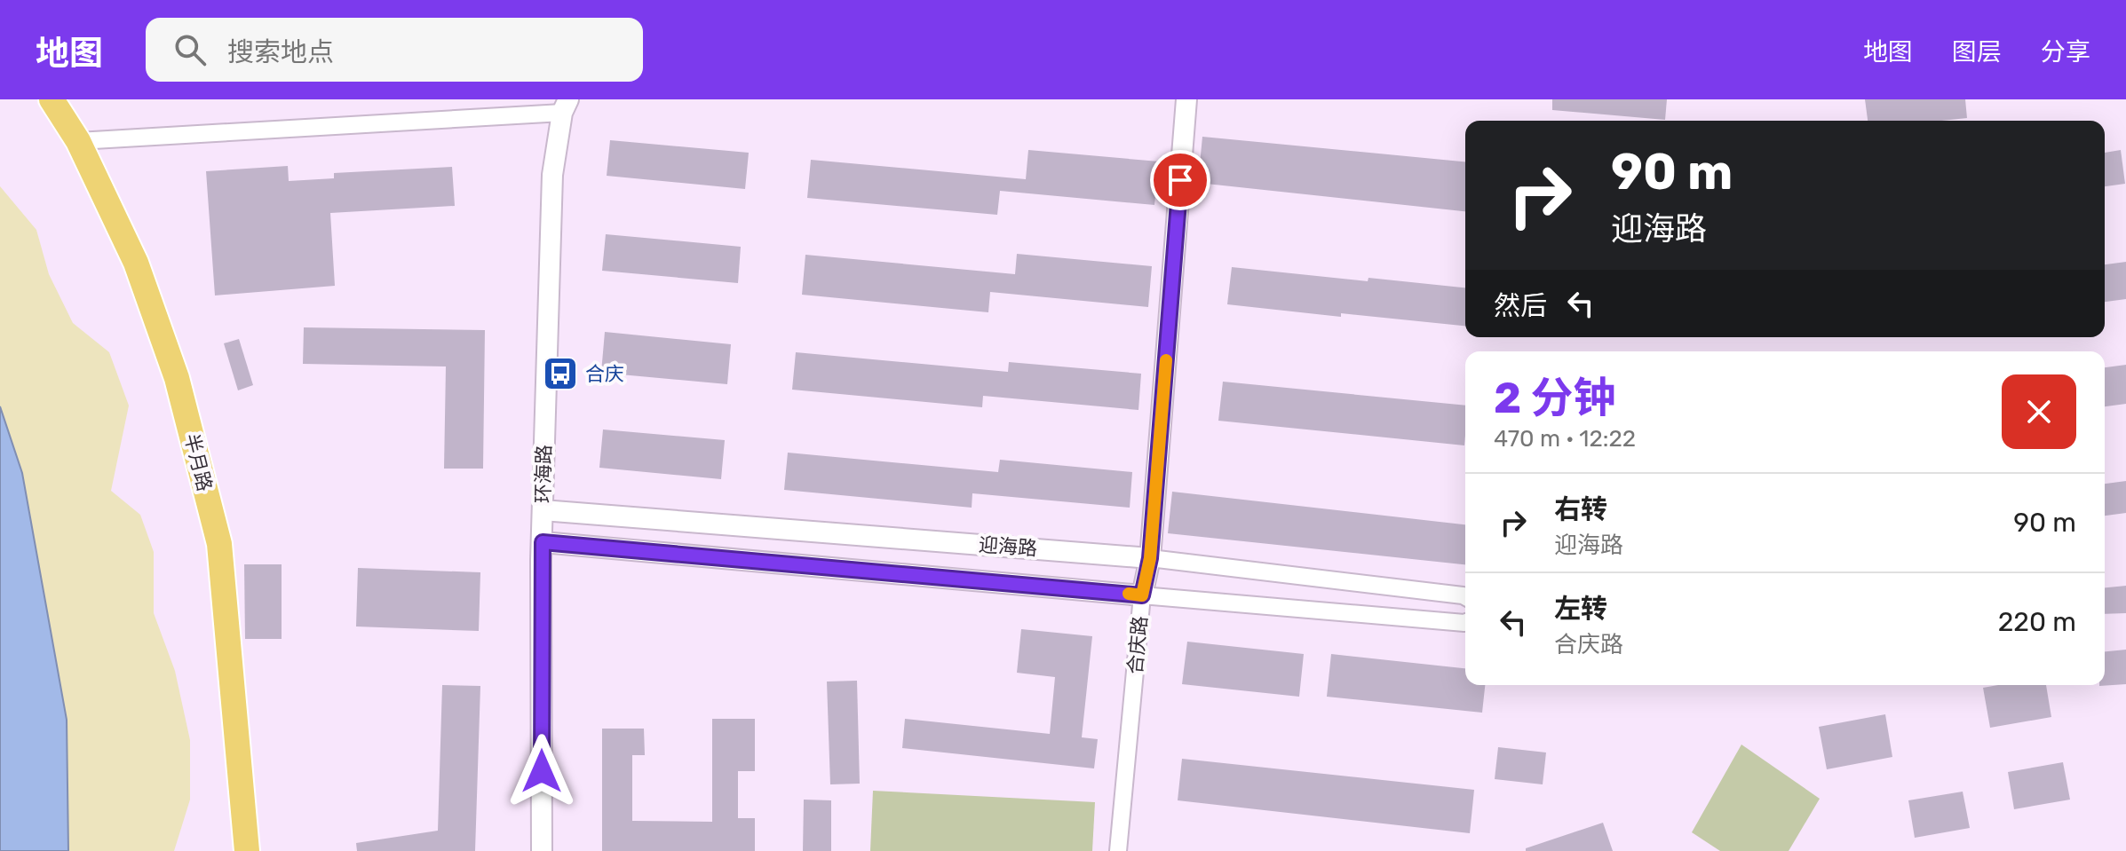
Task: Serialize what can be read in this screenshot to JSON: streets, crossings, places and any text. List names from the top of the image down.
{
  "streets": {
    "main road": ["半月路"],
    "street": ["环海路", "迎海路", "合庆路"]
  },
  "crossings": [
    ["环海路", "迎海路"],
    ["迎海路", "合庆路"]
  ],
  "places": {
    "bus stop": ["合庆"]
  },
  "page": {
    "header": "地图",
    "search": "搜索地点",
    "nav": ["地图", "图层", "分享"],
    "turn": ["90 m", "迎海路"],
    "then": "然后",
    "heading": ["2 分钟", "470 m · 12:22"],
    "list": [
      {
        "name": "右转",
        "note": "迎海路",
        "value": "90 m"
      },
      {
        "name": "左转",
        "note": "合庆路",
        "value": "220 m"
      }
    ]
  }
}
